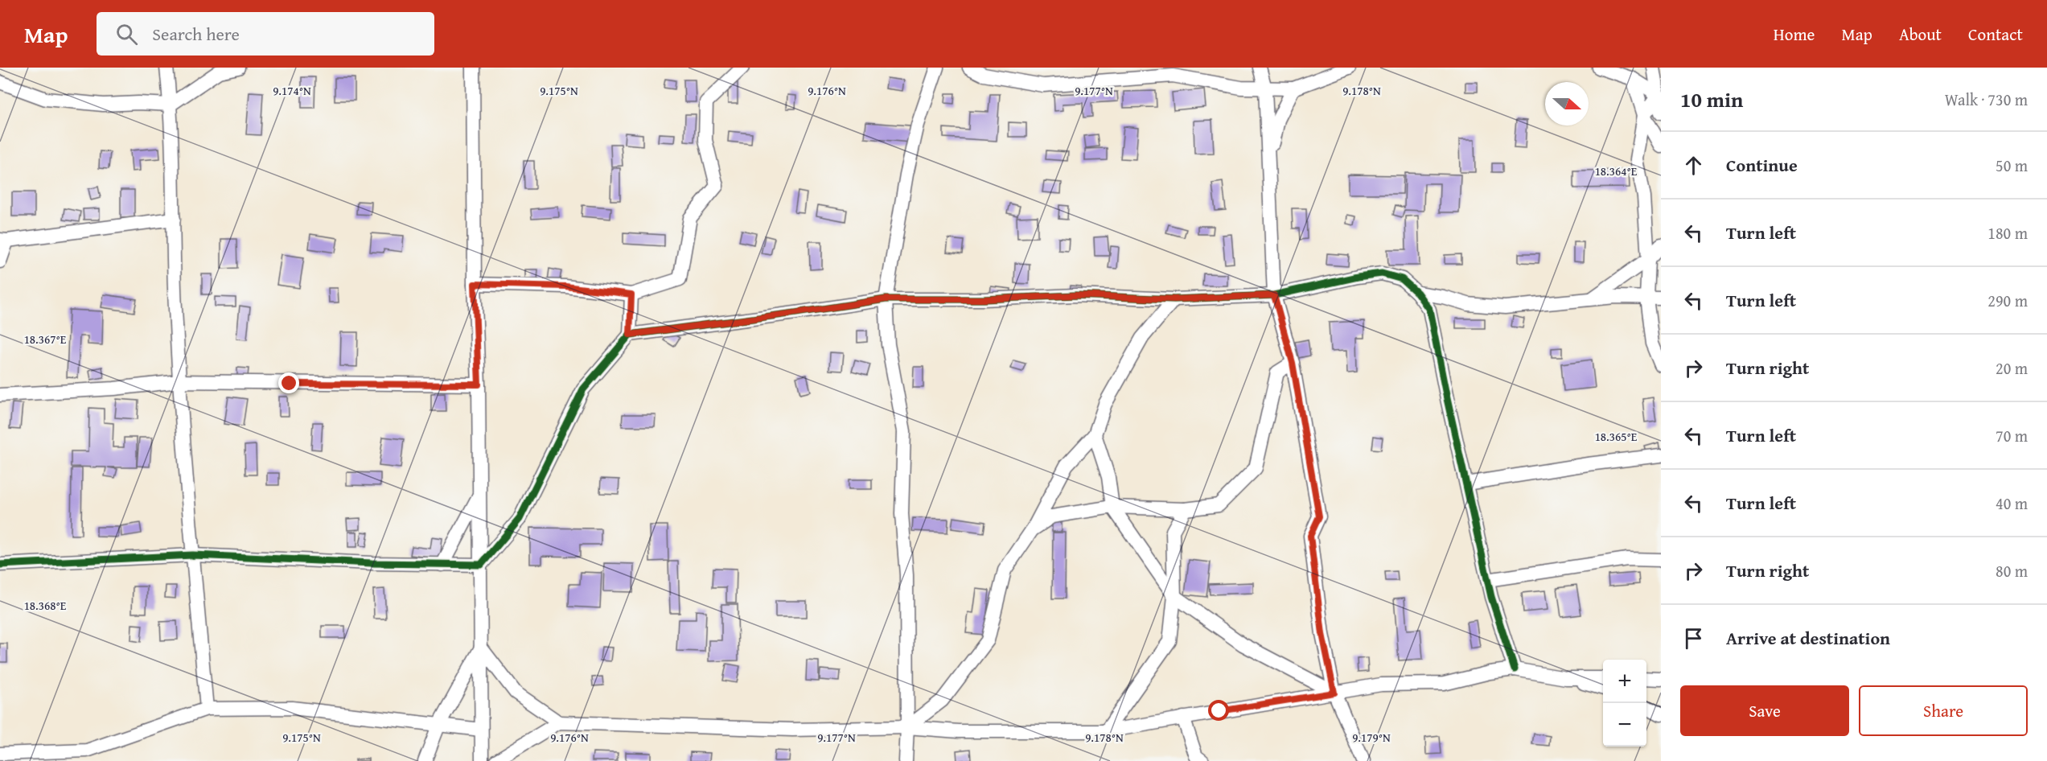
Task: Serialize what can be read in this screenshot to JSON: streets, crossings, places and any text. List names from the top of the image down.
{
  "north": "right",
  "page": {
    "header": "Map",
    "search": "Search here",
    "nav": [
      "Home",
      "Map",
      "About",
      "Contact"
    ],
    "heading": ["10 min", "Walk · 730 m"],
    "list": [
      ["Continue", "50 m"],
      ["Turn left", "180 m"],
      ["Turn left", "290 m"],
      ["Turn right", "20 m"],
      ["Turn left", "70 m"],
      ["Turn left", "40 m"],
      ["Turn right", "80 m"],
      "Arrive at destination"
    ],
    "map_buttons": ["+", "−"],
    "buttons": ["Save", "Share"]
  },
  "coordinates": [
    "9.178°N",
    "9.174°N",
    "9.175°N",
    "9.176°N",
    "9.177°N",
    "18.364°E",
    "18.367°E",
    "18.365°E",
    "18.368°E",
    "9.179°N"
  ]
}
